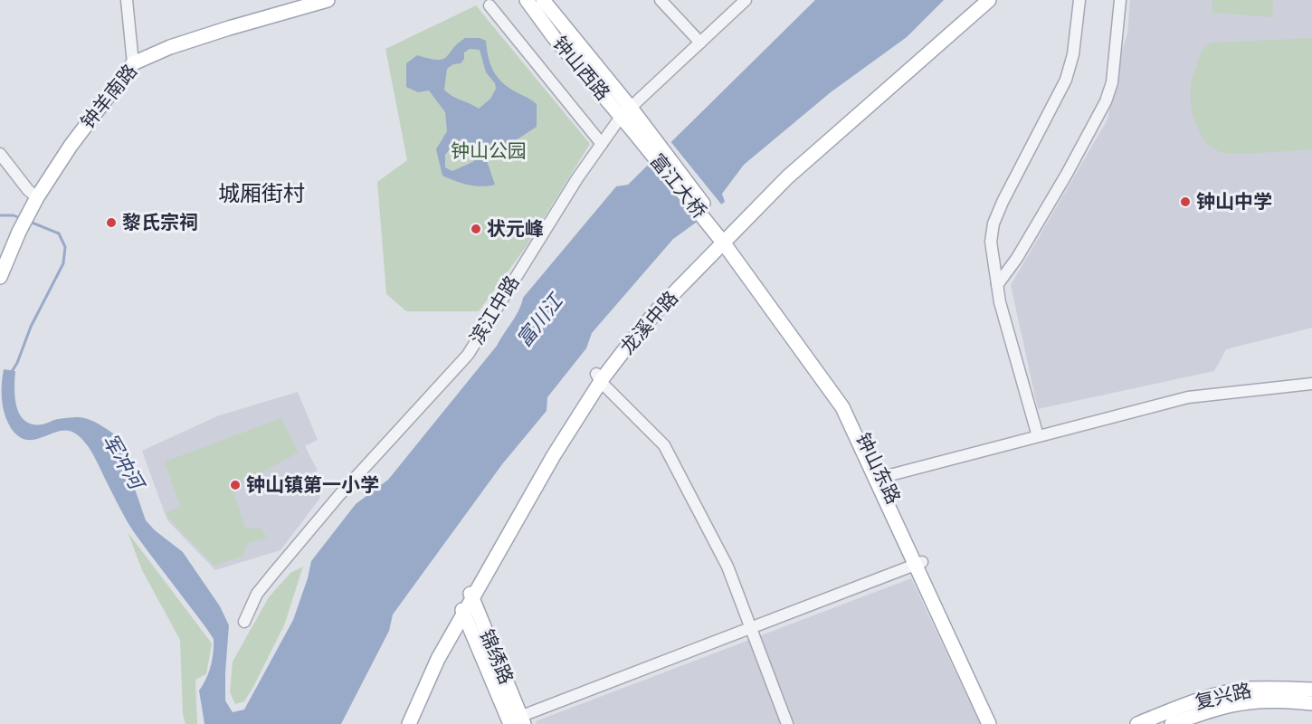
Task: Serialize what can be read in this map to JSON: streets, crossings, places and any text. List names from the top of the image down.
{
  "streets": {
    "main road": [
      "钟山西路",
      "钟羊南路",
      "富江大桥",
      "龙溪中路",
      "钟山东路",
      "锦绣路",
      "复兴路"
    ],
    "street": ["滨江中路"]
  },
  "crossings": [
    ["钟山西路", "富江大桥"],
    ["钟山西路", "滨江中路"],
    ["富江大桥", "滨江中路"],
    ["富江大桥", "龙溪中路"],
    ["富江大桥", "钟山东路"],
    ["龙溪中路", "钟山东路"],
    ["龙溪中路", "锦绣路"]
  ],
  "districts": ["城厢街村"],
  "water": ["富川江", "军冲河"],
  "parks": ["钟山公园"],
  "places": [
    "钟山中学",
    "黎氏宗祠",
    "状元峰",
    "钟山镇第一小学"
  ]
}
